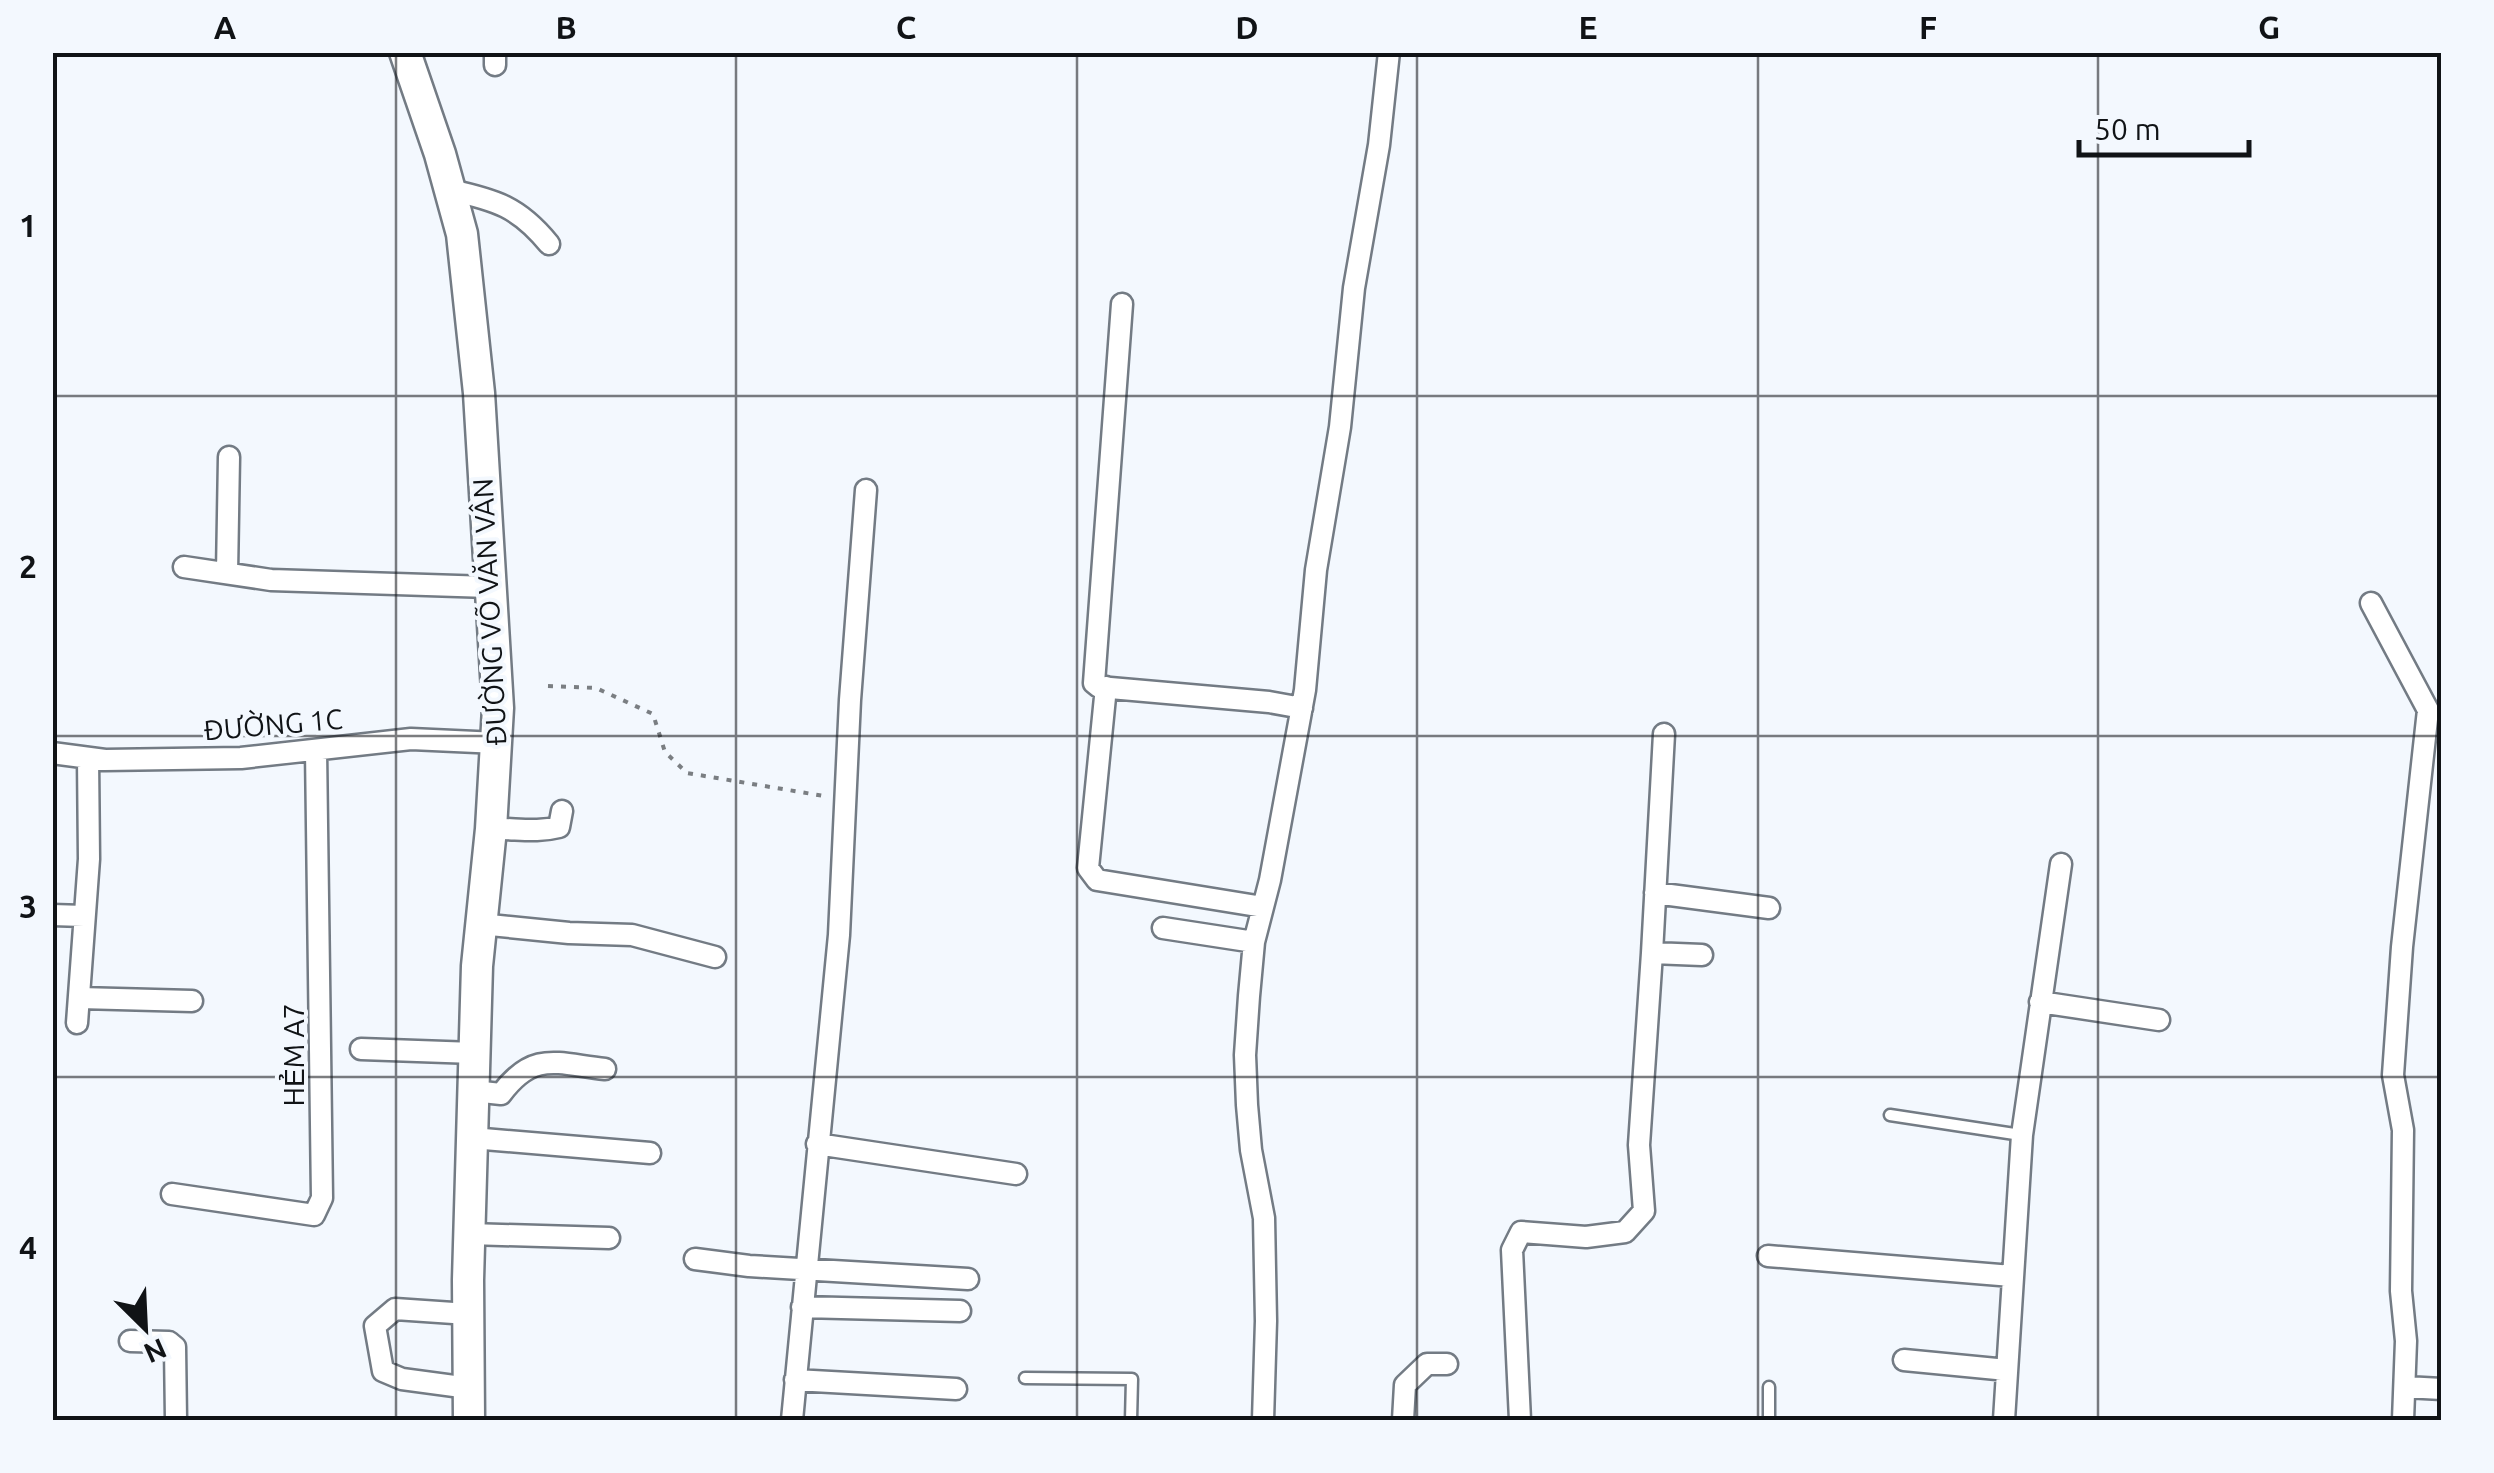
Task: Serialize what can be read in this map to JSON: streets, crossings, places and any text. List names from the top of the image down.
{
  "streets": {
    "street": ["ĐƯỜNG VÕ VĂN VÂN", "ĐƯỜNG 1C", "HẺM A7"]
  },
  "crossings": [
    ["ĐƯỜNG VÕ VĂN VÂN", "ĐƯỜNG 1C"],
    ["ĐƯỜNG 1C", "HẺM A7"]
  ],
  "scale_bar": "50 m",
  "north": "bottom right",
  "grid": {
    "columns": [
      "A",
      "B",
      "C",
      "D",
      "E",
      "F",
      "G"
    ],
    "rows": [
      "1",
      "2",
      "3",
      "4"
    ]
  }
}
